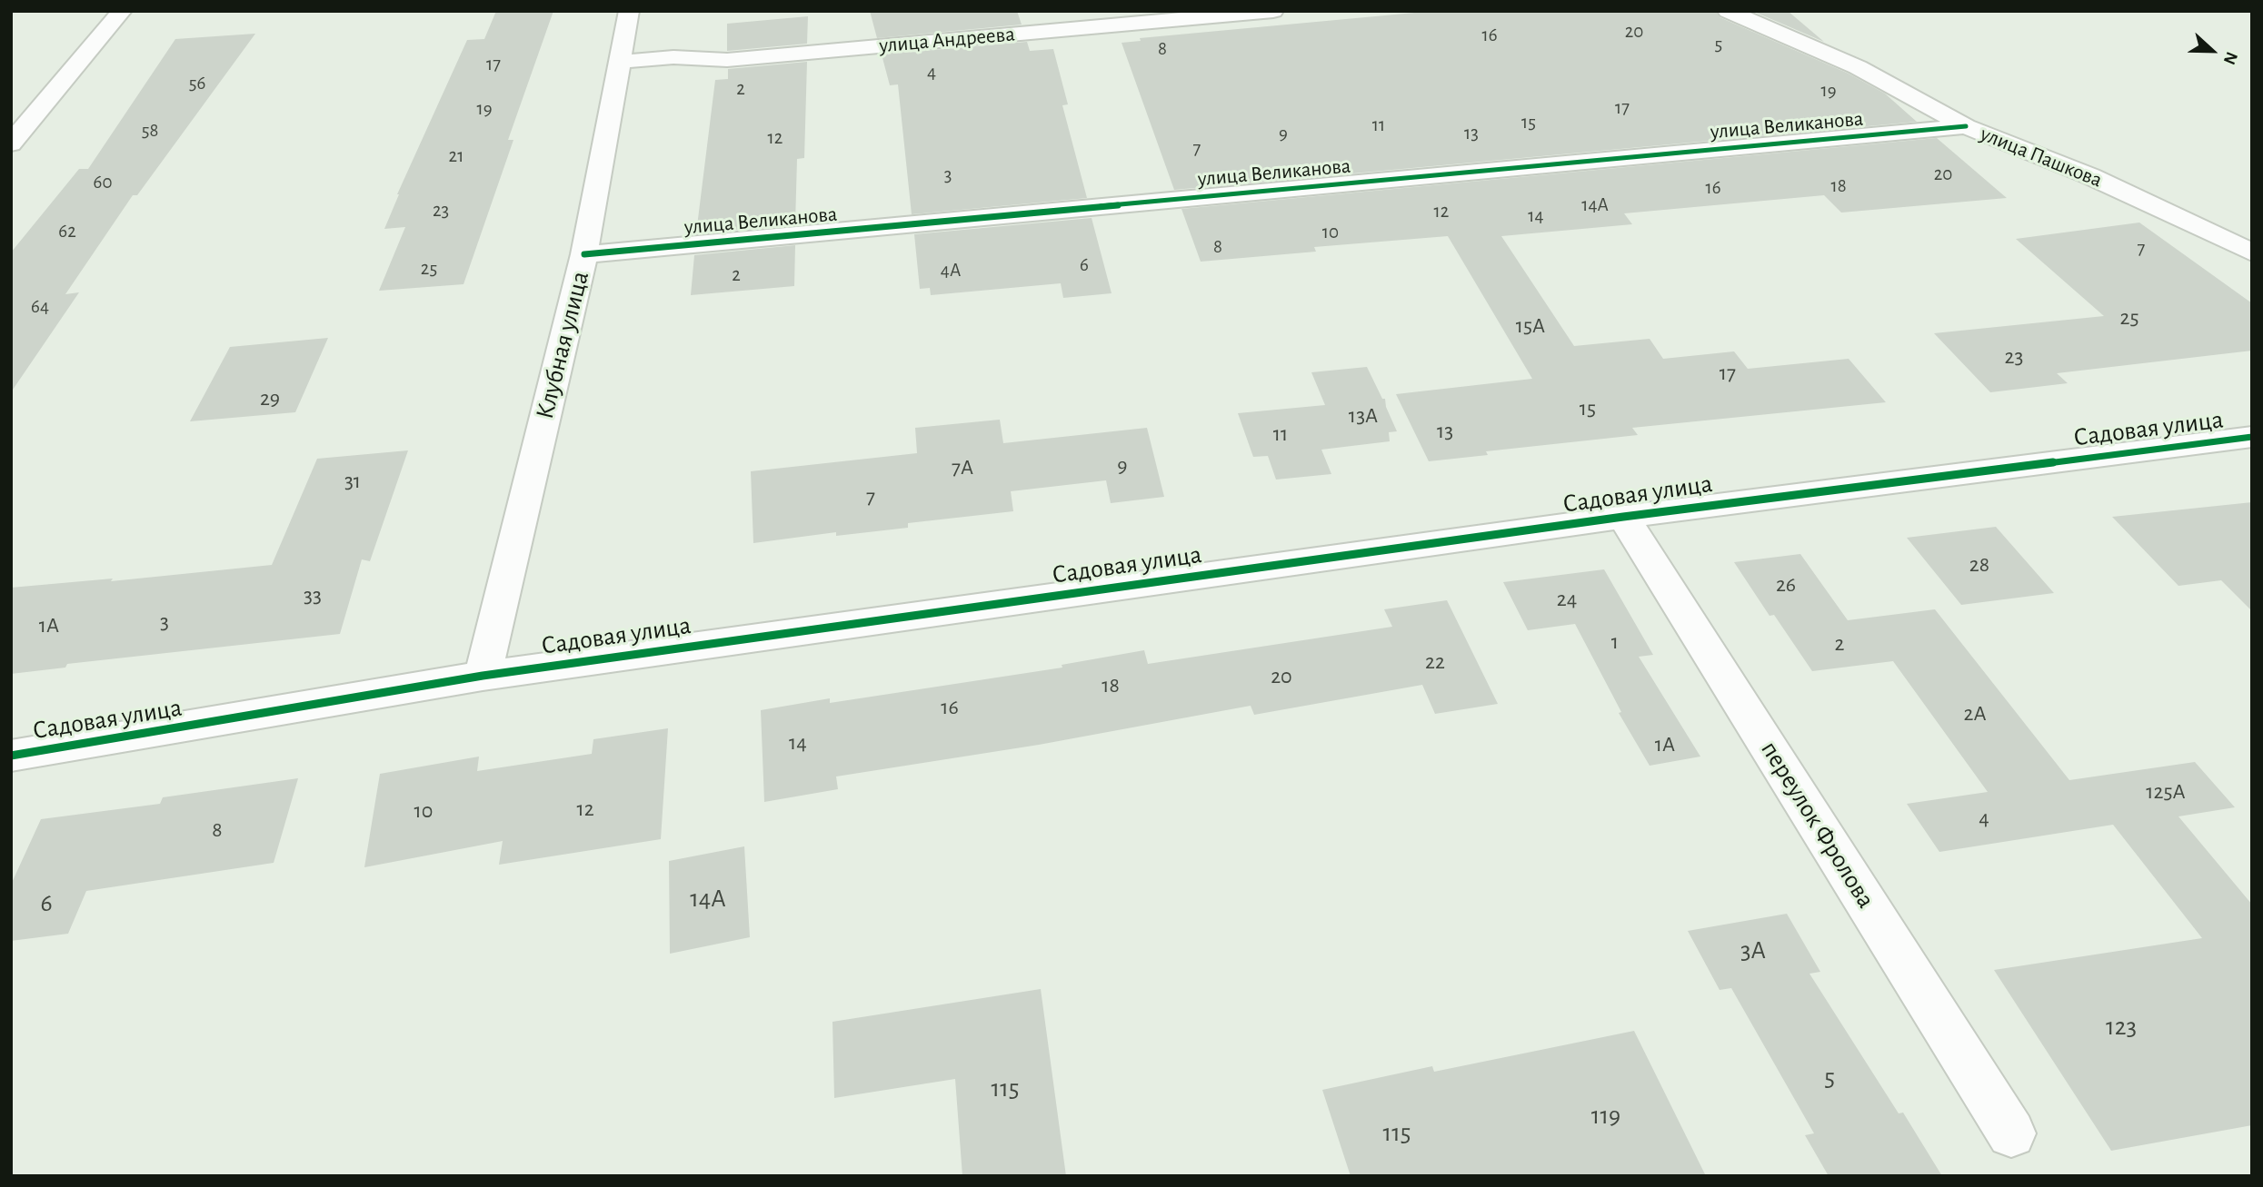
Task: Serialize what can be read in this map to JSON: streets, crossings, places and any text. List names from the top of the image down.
{
  "streets": {
    "street": [
      "улица Андреева",
      "улица Великанова",
      "улица Пашкова",
      "Клубная улица",
      "Садовая улица",
      "переулок Фролова"
    ]
  },
  "crossings": [
    ["улица Андреева", "Клубная улица"],
    ["улица Великанова", "улица Пашкова"],
    ["улица Великанова", "Клубная улица"],
    ["Клубная улица", "Садовая улица"],
    ["Садовая улица", "переулок Фролова"]
  ],
  "house_numbers": [
    "20",
    "16",
    "5",
    "8",
    "17",
    "4",
    "56",
    "2",
    "19",
    "17",
    "19",
    "15",
    "11",
    "58",
    "9",
    "13",
    "12",
    "7",
    "21",
    "20",
    "3",
    "60",
    "18",
    "16",
    "14А",
    "23",
    "12",
    "14",
    "62",
    "10",
    "8",
    "7",
    "6",
    "25",
    "4А",
    "2",
    "64",
    "25",
    "15А",
    "23",
    "17",
    "29",
    "15",
    "13А",
    "13",
    "11",
    "9",
    "7А",
    "31",
    "7",
    "28",
    "26",
    "33",
    "24",
    "3",
    "1А",
    "1",
    "2",
    "22",
    "20",
    "18",
    "16",
    "2А",
    "14",
    "1А",
    "125А",
    "12",
    "10",
    "4",
    "8",
    "14А",
    "6",
    "3А",
    "123",
    "5",
    "115",
    "119",
    "115"
  ],
  "north": "right"
}
